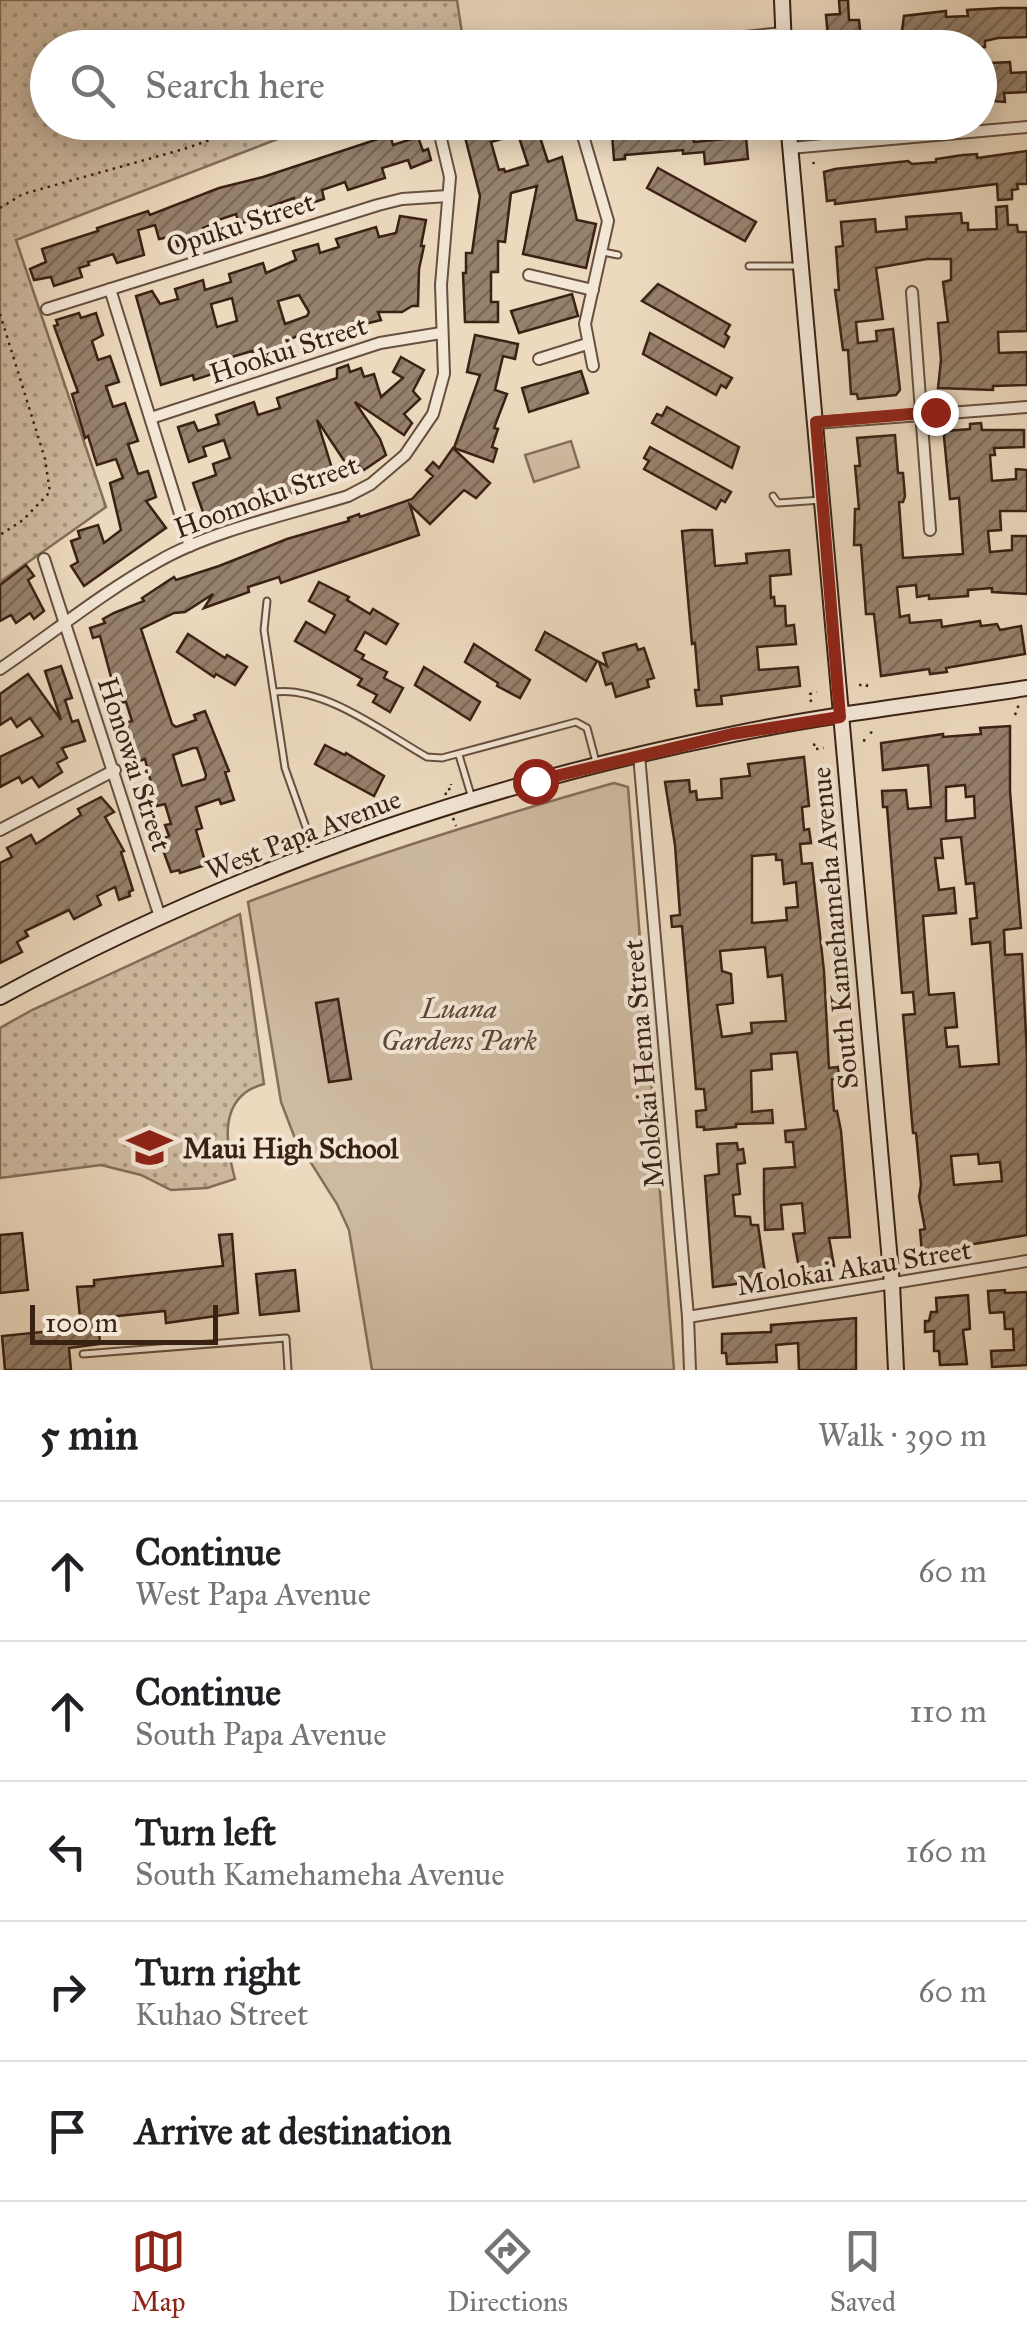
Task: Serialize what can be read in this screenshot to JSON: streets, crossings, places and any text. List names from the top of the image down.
{
  "streets": {
    "street": [
      "Opuku Street",
      "Hookui Street",
      "Hoomoku Street",
      "Honowai Street",
      "West Papa Avenue",
      "South Kamehameha Avenue",
      "Molokai Hema Street",
      "Molokai Akau Street"
    ]
  },
  "crossings": [
    ["Opuku Street", "Hoomoku Street"],
    ["Hookui Street", "Hoomoku Street"],
    ["Hoomoku Street", "Honowai Street"],
    ["Honowai Street", "West Papa Avenue"],
    ["West Papa Avenue", "South Kamehameha Avenue"],
    ["West Papa Avenue", "Molokai Hema Street"],
    ["South Kamehameha Avenue", "Molokai Akau Street"],
    ["Molokai Hema Street", "Molokai Akau Street"]
  ],
  "parks": ["Luana Gardens Park"],
  "places": {
    "school or university": ["Maui High School"]
  },
  "scale_bar": "100 m",
  "page": {
    "search": "Search here",
    "scale": "100 m",
    "heading": ["5 min", "Walk · 390 m"],
    "list": [
      ["Continue", "West Papa Avenue", "60 m"],
      ["Continue", "South Papa Avenue", "110 m"],
      ["Turn left", "South Kamehameha Avenue", "160 m"],
      ["Turn right", "Kuhao Street", "60 m"],
      "Arrive at destination"
    ],
    "nav": ["Map", "Directions", "Saved"]
  }
}
